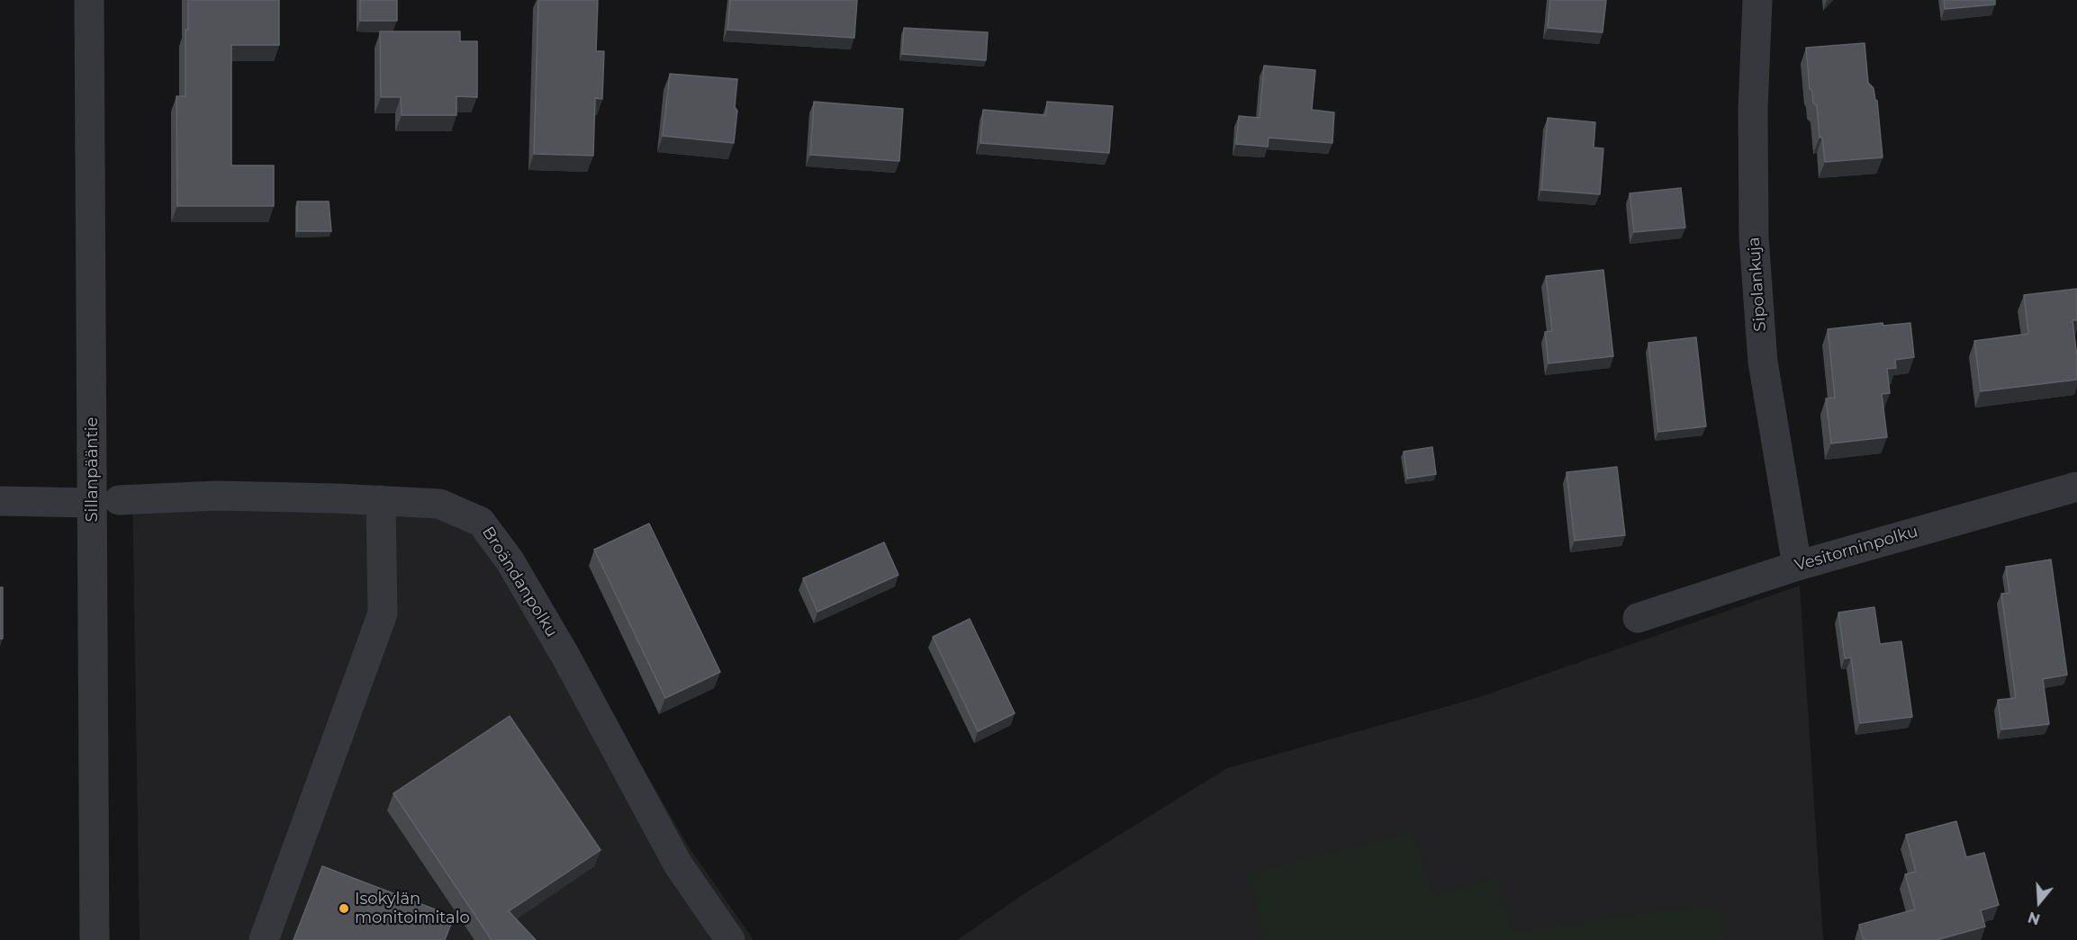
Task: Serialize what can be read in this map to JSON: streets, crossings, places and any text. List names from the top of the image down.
{
  "streets": {
    "street": [
      "Sipolankuja",
      "Sillanpääntie",
      "Vesitorninpolku",
      "Broändanpolku"
    ]
  },
  "crossings": [
    ["Sipolankuja", "Vesitorninpolku"],
    ["Sillanpääntie", "Broändanpolku"]
  ],
  "places": ["Isokylän monitoimitalo"],
  "north": "bottom"
}
